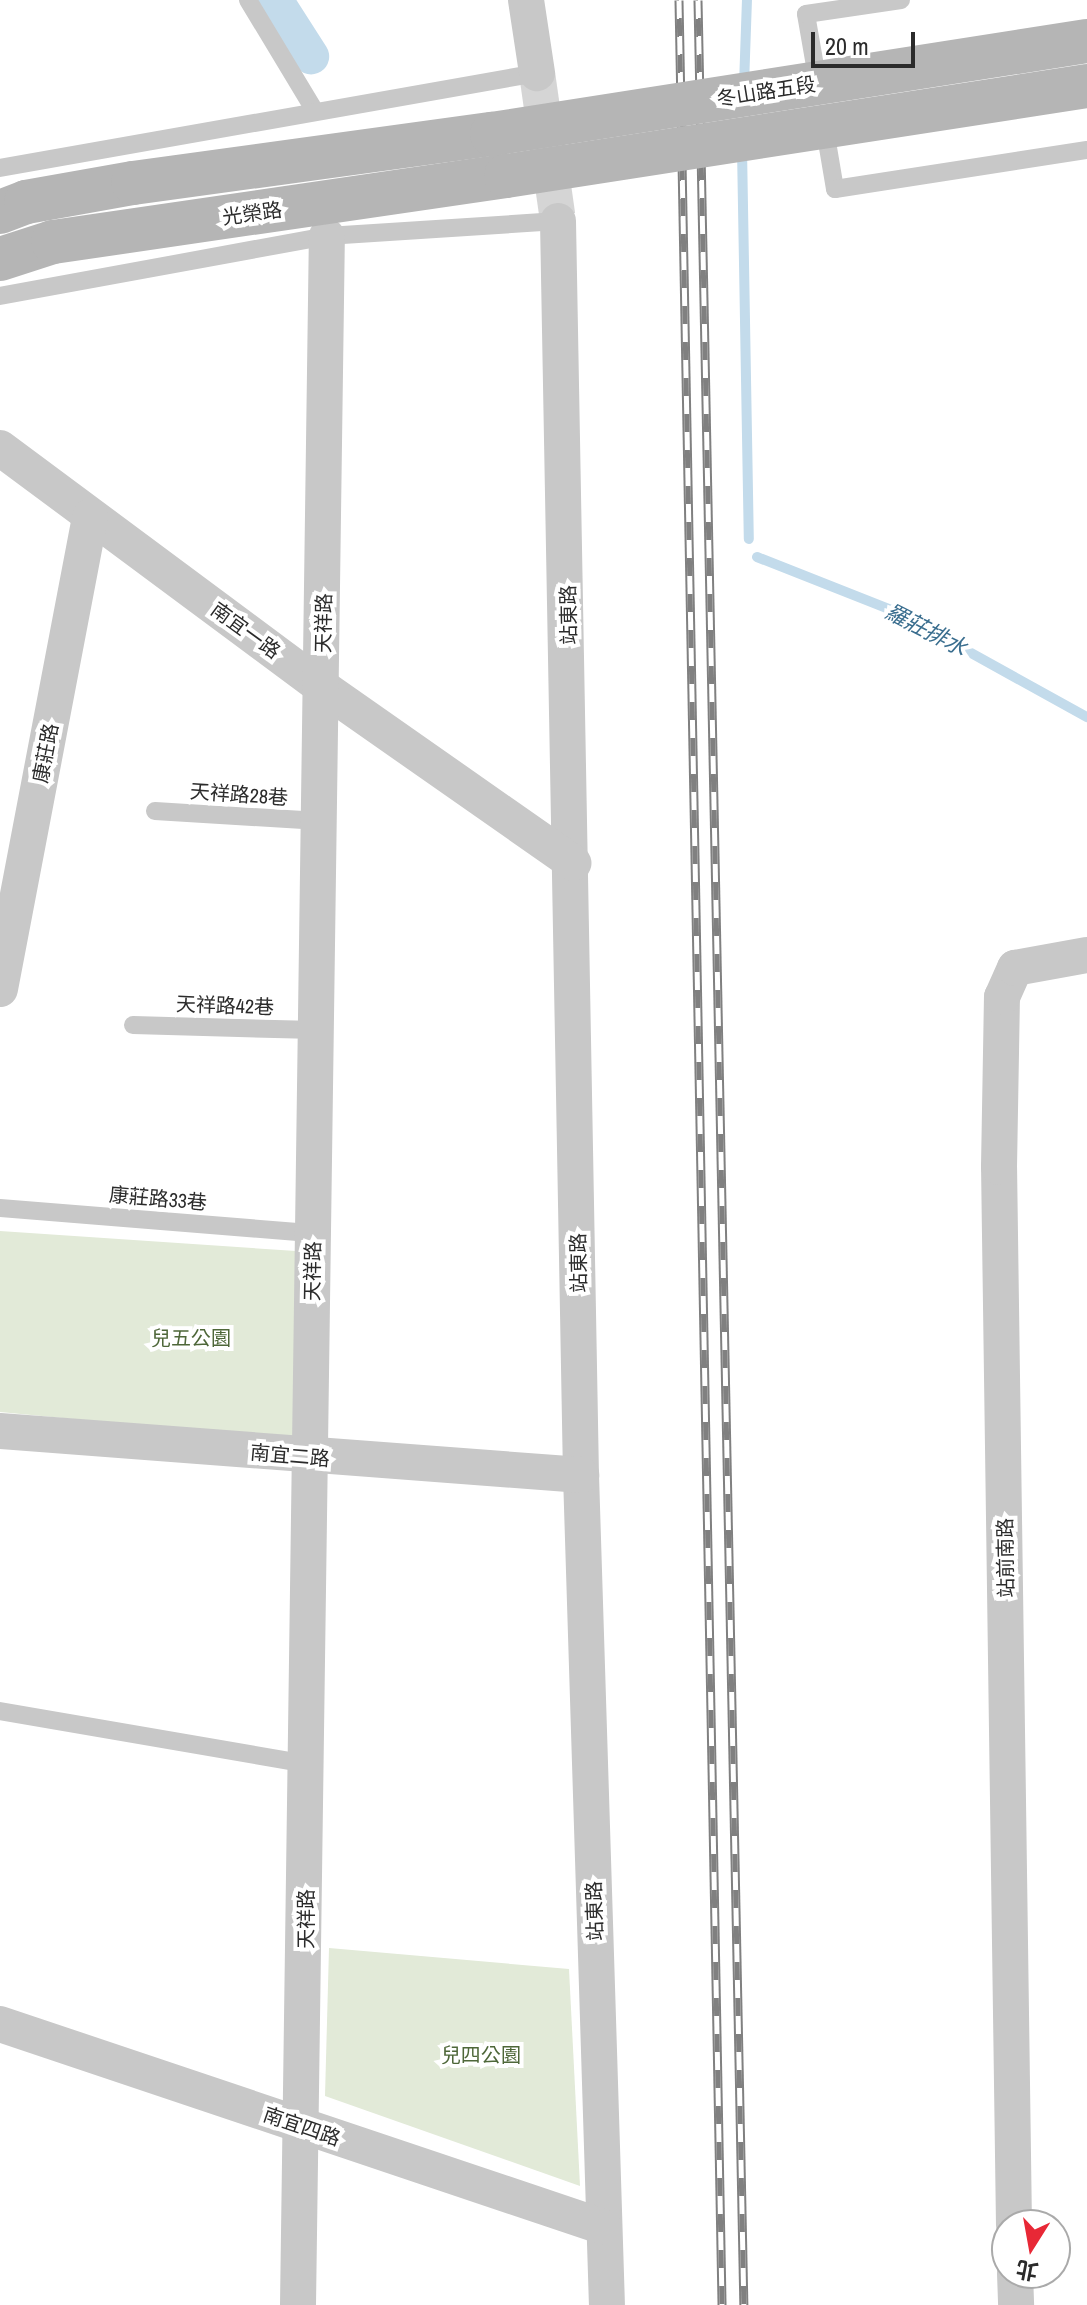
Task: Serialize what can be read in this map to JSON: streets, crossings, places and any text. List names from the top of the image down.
{
  "streets": {
    "street": [
      "冬山路五段",
      "光榮路",
      "站東路",
      "天祥路",
      "南宜一路",
      "康莊路",
      "南宜二路",
      "站前南路",
      "南宜四路"
    ],
    "lane": ["天祥路28巷", "天祥路42巷", "康莊路33巷"]
  },
  "crossings": [
    ["站東路", "南宜一路"],
    ["站東路", "南宜二路"],
    ["站東路", "南宜四路"],
    ["天祥路", "南宜一路"],
    ["天祥路", "天祥路28巷"],
    ["天祥路", "天祥路42巷"],
    ["天祥路", "康莊路33巷"],
    ["天祥路", "南宜二路"],
    ["天祥路", "南宜四路"],
    ["南宜一路", "康莊路"]
  ],
  "water": ["羅莊排水"],
  "parks": ["兒五公園", "兒四公園"],
  "scale_bar": "20 m",
  "north": "bottom"
}
